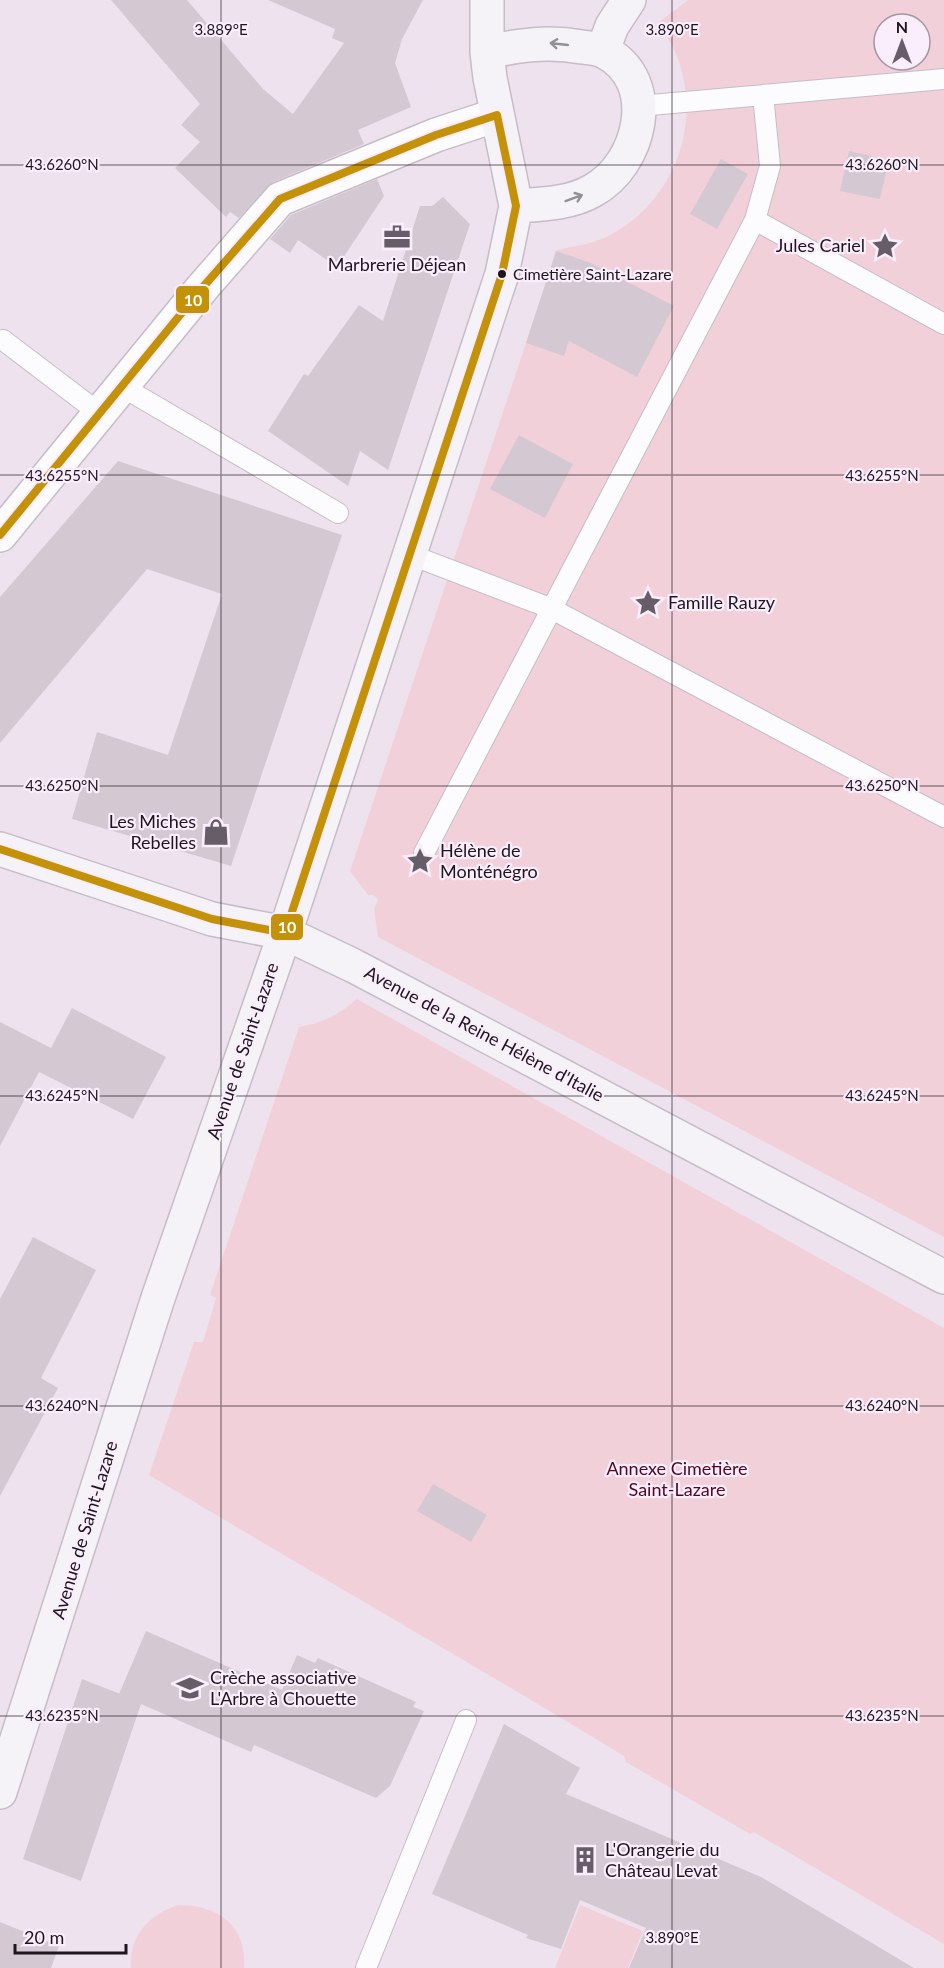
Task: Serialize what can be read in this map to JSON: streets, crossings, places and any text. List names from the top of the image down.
{
  "streets": {
    "street": ["Avenue de la Reine Hélène d'Italie", "Avenue de Saint-Lazare"]
  },
  "crossings": [
    ["Avenue de la Reine Hélène d'Italie", "Avenue de Saint-Lazare"]
  ],
  "parks": ["Annexe Cimetière Saint-Lazare"],
  "places": {
    "office": ["Marbrerie Déjean"],
    "place": ["Jules Cariel", "Famille Rauzy", "Hélène de Monténégro"],
    "other": ["Cimetière Saint-Lazare"],
    "shop": ["Les Miches Rebelles"],
    "school or university": ["Crèche associative L'Arbre à Chouette"],
    "building": ["L'Orangerie du Château Levat"]
  },
  "lines": ["transit line 10"],
  "scale_bar": "20 m",
  "north": "top",
  "coordinates": [
    "3.889°E",
    "3.890°E",
    "43.6260°N",
    "43.6255°N",
    "43.6250°N",
    "43.6245°N",
    "43.6240°N",
    "43.6235°N"
  ]
}
